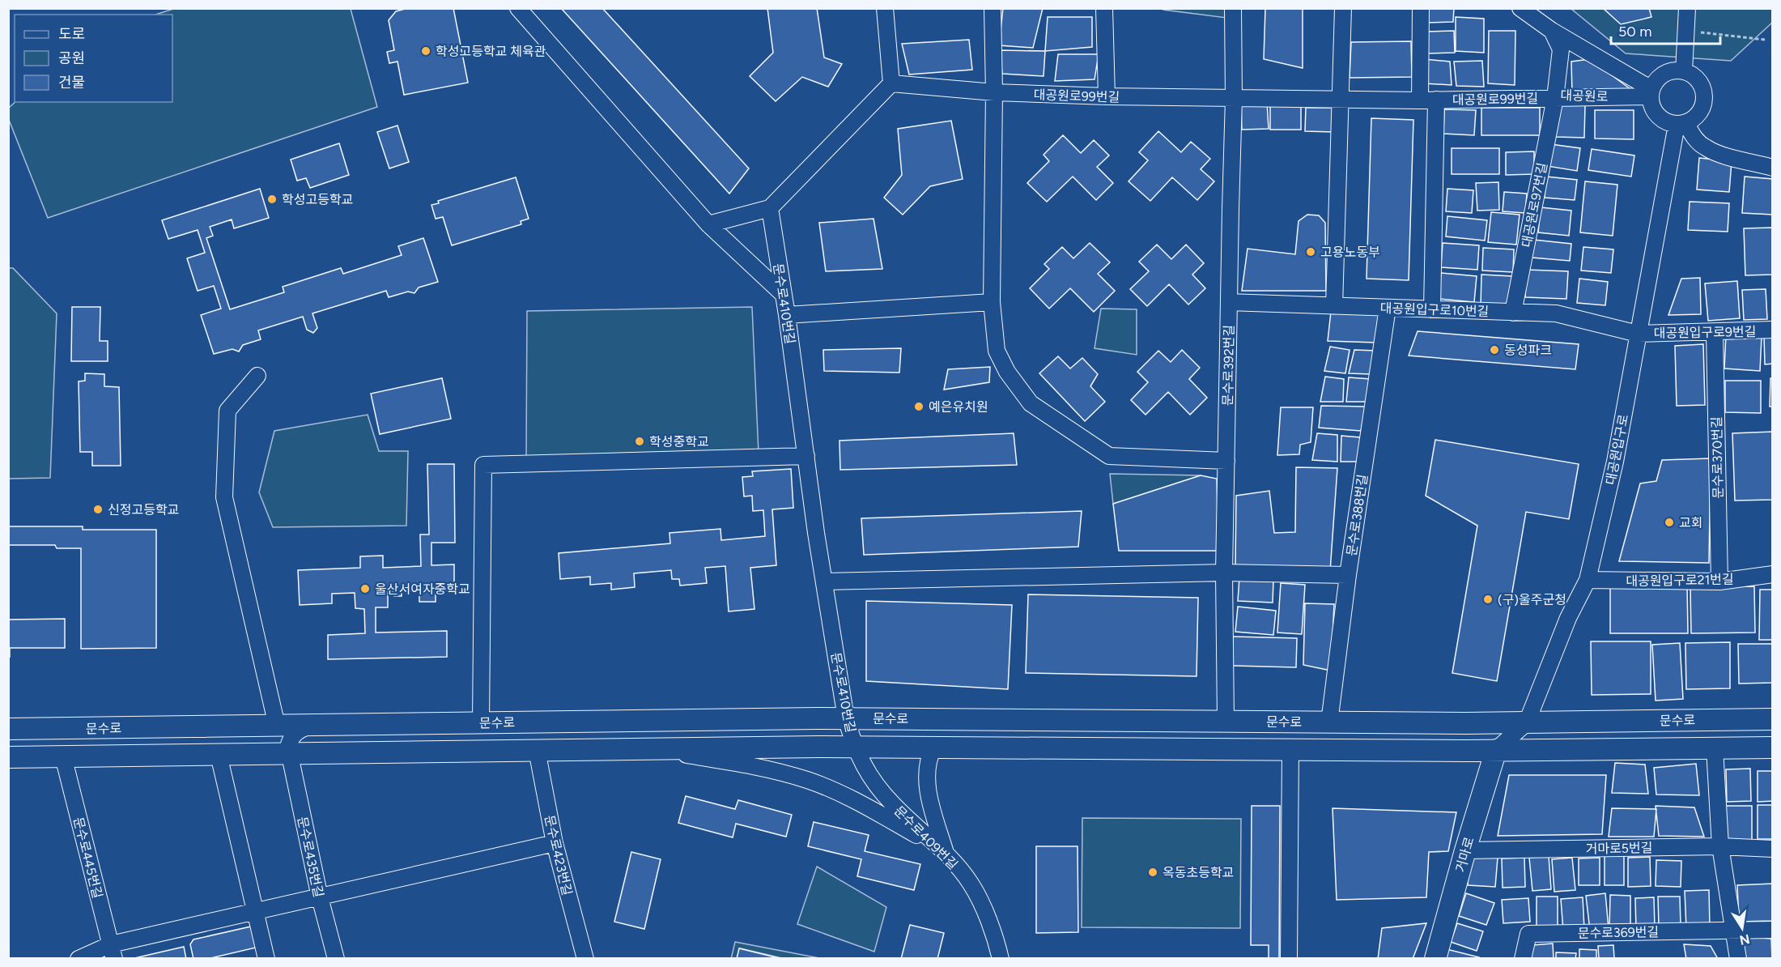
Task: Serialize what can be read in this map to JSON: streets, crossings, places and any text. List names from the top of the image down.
{
  "streets": {
    "main road": ["문수로", "거마로"],
    "street": [
      "대공원로99번길",
      "대공원로",
      "대공원로97번길",
      "문수로410번길",
      "대공원입구로10번길",
      "대공원입구로9번길",
      "문수로392번길",
      "대공원입구로",
      "문수로370번길",
      "문수로388번길",
      "대공원입구로21번길",
      "문수로409번길",
      "거마로5번길",
      "문수로423번길",
      "문수로435번길",
      "문수로445번길",
      "문수로369번길"
    ]
  },
  "crossings": [
    ["대공원로99번길", "대공원로"],
    ["대공원로99번길", "대공원로97번길"],
    ["대공원로99번길", "대공원입구로10번길"],
    ["대공원로99번길", "문수로392번길"],
    ["대공원로", "대공원로97번길"],
    ["대공원로", "대공원입구로"],
    ["대공원로97번길", "대공원입구로10번길"],
    ["문수로410번길", "문수로"],
    ["문수로410번길", "문수로409번길"],
    ["대공원입구로10번길", "대공원입구로9번길"],
    ["대공원입구로10번길", "문수로392번길"],
    ["대공원입구로10번길", "대공원입구로"],
    ["대공원입구로10번길", "문수로388번길"],
    ["대공원입구로9번길", "대공원입구로"],
    ["대공원입구로9번길", "문수로370번길"],
    ["문수로392번길", "문수로"],
    ["대공원입구로", "대공원입구로21번길"],
    ["대공원입구로", "문수로"],
    ["대공원입구로", "거마로"],
    ["문수로370번길", "대공원입구로21번길"],
    ["문수로388번길", "문수로"],
    ["문수로", "문수로409번길"],
    ["문수로", "거마로"],
    ["문수로", "문수로423번길"],
    ["문수로", "문수로435번길"],
    ["문수로", "문수로445번길"],
    ["거마로5번길", "거마로"]
  ],
  "places": [
    "학성고등학교 체육관",
    "학성고등학교",
    "고용노동부",
    "동성파크",
    "예은유치원",
    "학성중학교",
    "신정고등학교",
    "교회",
    "울산서여자중학교",
    "(구)울주군청",
    "옥동초등학교"
  ],
  "legend": ["도로", "공원", "건물"],
  "scale_bar": "50 m",
  "north": "bottom"
}
